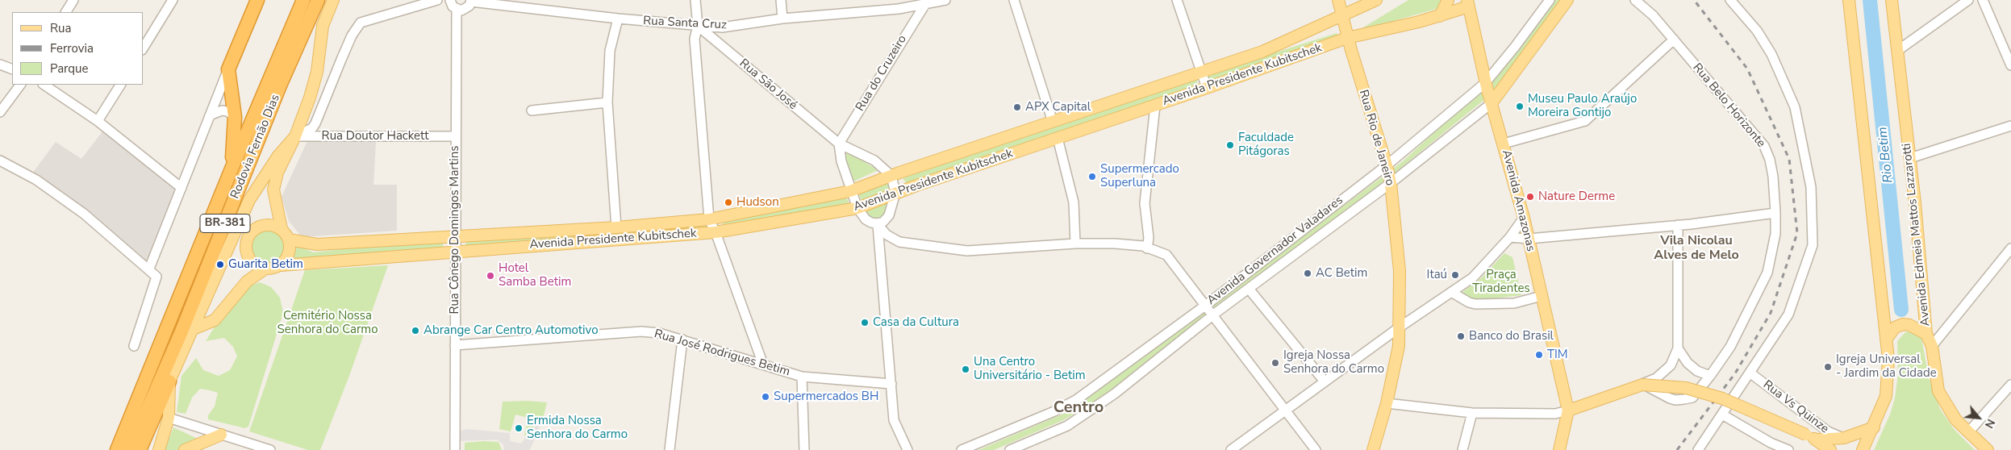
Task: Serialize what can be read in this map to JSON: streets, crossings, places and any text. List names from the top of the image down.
{
  "streets": {
    "highway": ["Rodovia Fernão Dias", "BR-381"],
    "main road": [
      "Avenida Presidente Kubitschek",
      "Rua Rio de Janeiro",
      "Avenida Amazonas",
      "Avenida Edmeia Mattos Lazzarotti",
      "Avenida Governador Valadares"
    ],
    "street": [
      "Rua Santa Cruz",
      "Rua do Cruzeiro",
      "Rua São José",
      "Rua Belo Horizonte",
      "Rua Doutor Hackett",
      "Rua Cônego Domingos Martins",
      "Rua José Rodrigues Betim",
      "Rua Vs Quinze"
    ]
  },
  "crossings": [
    ["Rua Santa Cruz", "Rua do Cruzeiro"],
    ["Rua Santa Cruz", "Rua São José"],
    ["Rua do Cruzeiro", "Rua São José"],
    ["Avenida Presidente Kubitschek", "Rua São José"],
    ["Avenida Presidente Kubitschek", "Rua Rio de Janeiro"],
    ["Avenida Presidente Kubitschek", "Avenida Amazonas"],
    ["Avenida Presidente Kubitschek", "Rua Cônego Domingos Martins"],
    ["Rua Doutor Hackett", "Rua Cônego Domingos Martins"],
    ["Rua Rio de Janeiro", "Avenida Governador Valadares"],
    ["Avenida Amazonas", "Avenida Governador Valadares"],
    ["Rua Cônego Domingos Martins", "Rua José Rodrigues Betim"]
  ],
  "districts": ["Vila Nicolau Alves de Melo", "Centro"],
  "water": ["Rio Betim"],
  "parks": ["Praça Tiradentes", "Cemitério Nossa Senhora do Carmo"],
  "places": [
    "Museu Paulo Araújo Moreira Gontijo",
    "APX Capital",
    "Faculdade Pitágoras",
    "Supermercado Superluna",
    "Nature Derme",
    "Hudson",
    "Guarita Betim",
    "AC Betim",
    "Itaú",
    "Hotel Samba Betim",
    "Casa da Cultura",
    "Abrange Car Centro Automotivo",
    "Banco do Brasil",
    "TIM",
    "Igreja Nossa Senhora do Carmo",
    "Igreja Universal - Jardim da Cidade",
    "Una Centro Universitário - Betim",
    "Supermercados BH",
    "Ermida Nossa Senhora do Carmo"
  ],
  "legend": ["Rua", "Ferrovia", "Parque"],
  "north": "bottom right"
}
